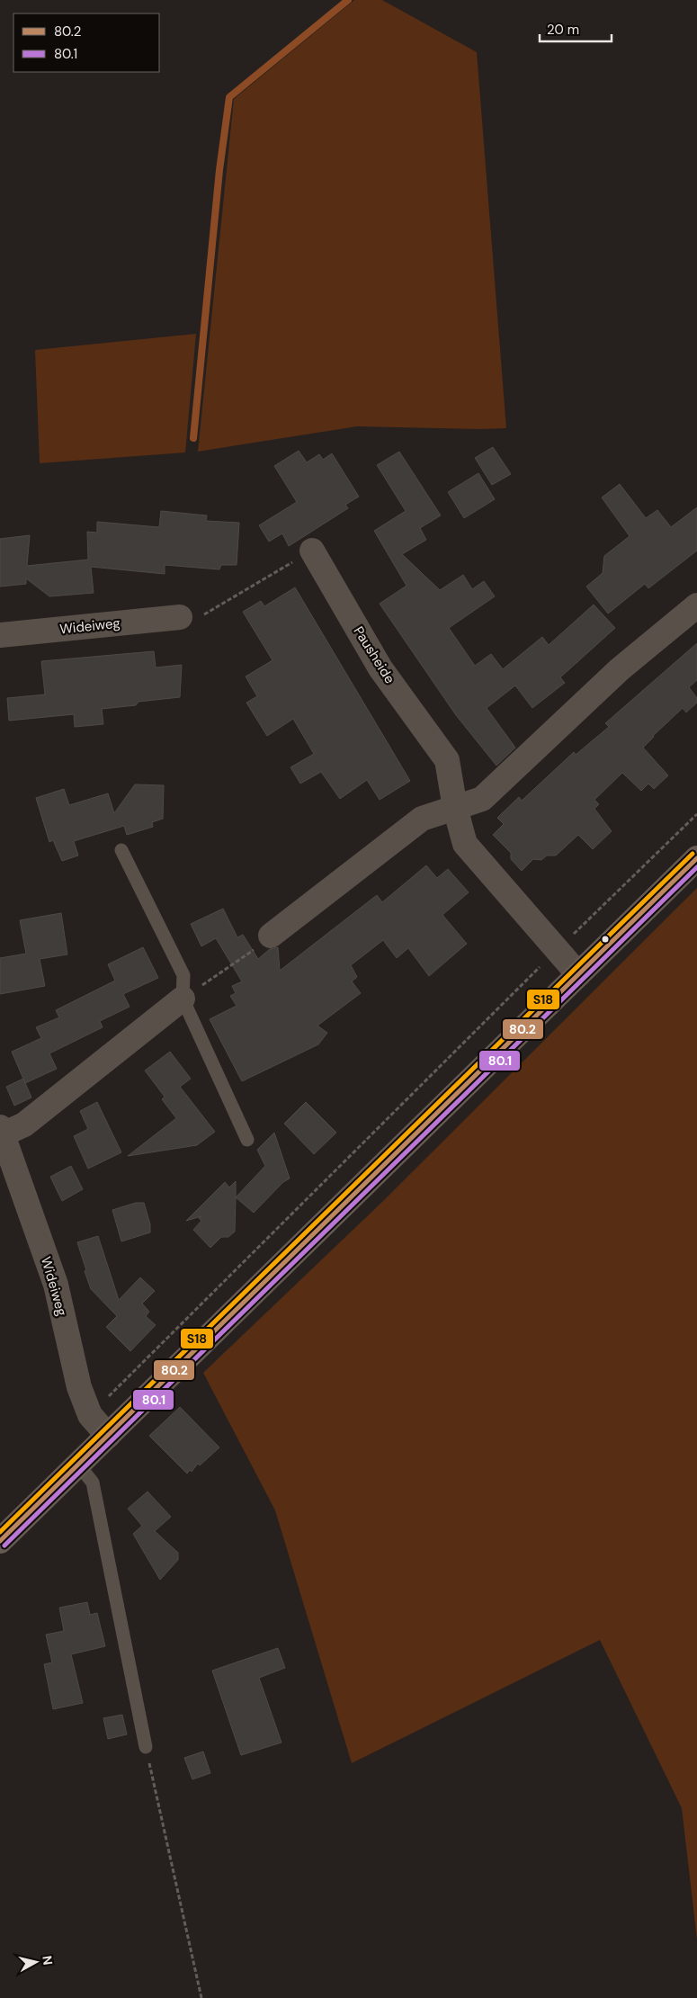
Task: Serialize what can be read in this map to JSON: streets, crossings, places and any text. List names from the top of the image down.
{
  "streets": {
    "street": ["Wideiweg", "Pausheide"]
  },
  "lines": ["transit line S18", "transit line 80.2", "transit line 80.1"],
  "legend": ["80.2", "80.1"],
  "scale_bar": "20 m",
  "north": "right"
}
